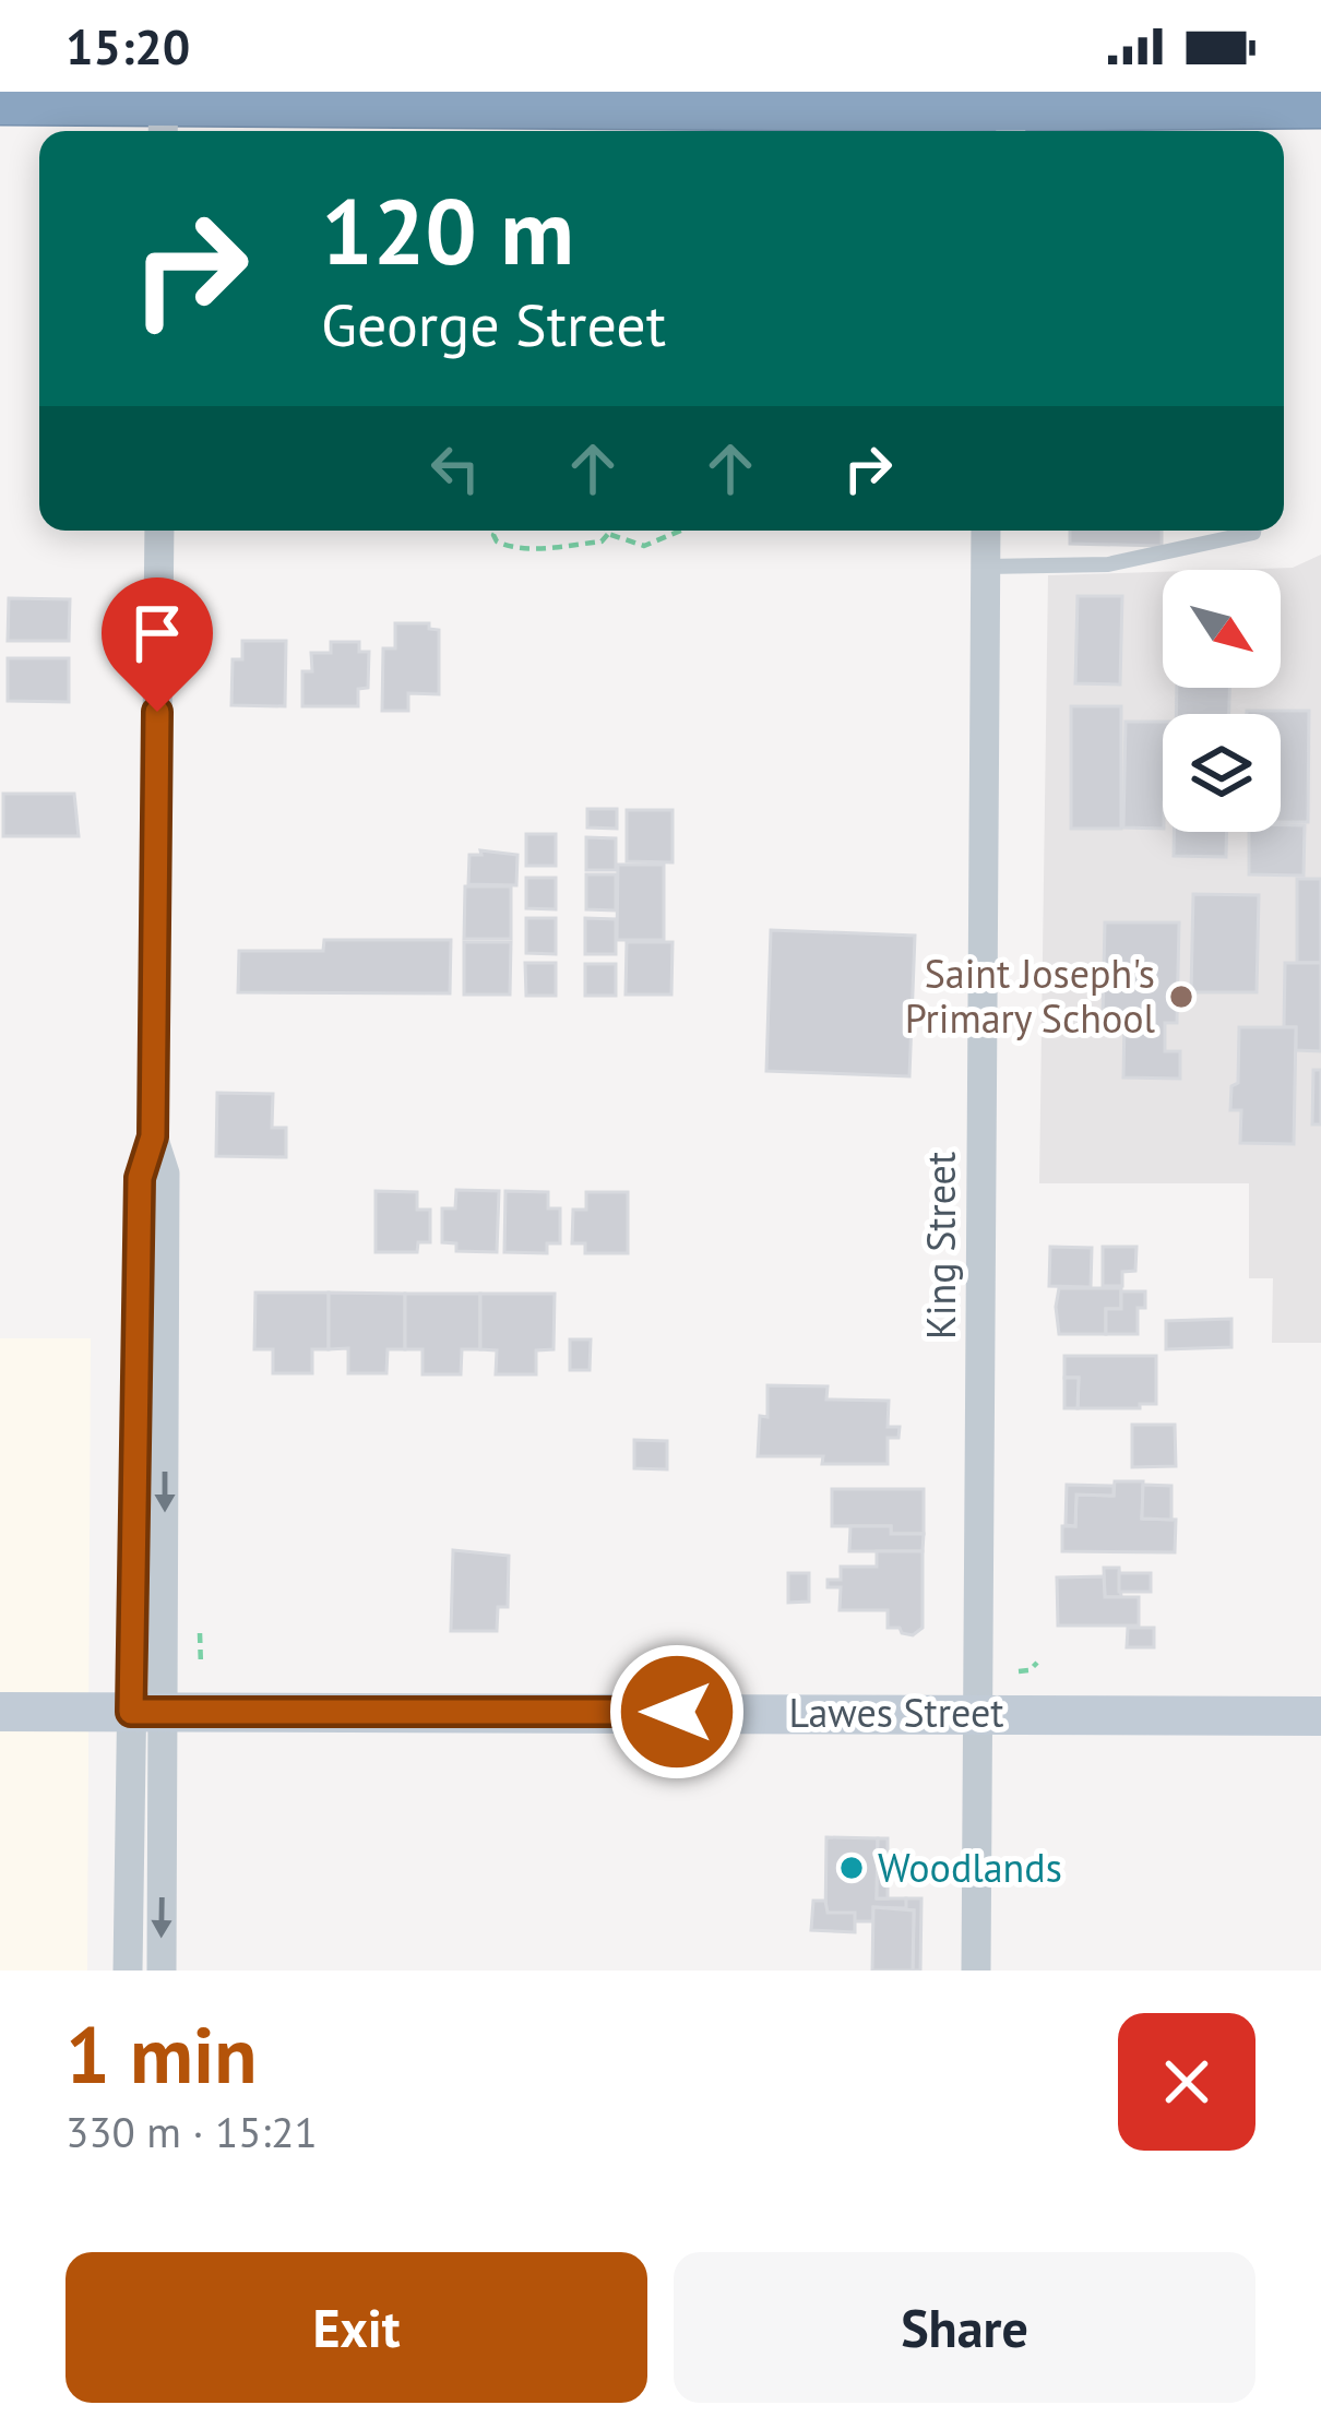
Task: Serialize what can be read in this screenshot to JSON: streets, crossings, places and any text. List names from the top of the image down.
{
  "streets": {
    "main road": ["Lawes Street"],
    "street": ["King Street"]
  },
  "crossings": [
    ["King Street", "Lawes Street"]
  ],
  "places": ["Saint Joseph's Primary School", "Woodlands"],
  "north": "bottom right",
  "page": {
    "status": "15:20",
    "turn": ["120 m", "George Street"],
    "heading": ["1 min", "330 m · 15:21"],
    "buttons": ["Exit", "Share"]
  }
}
